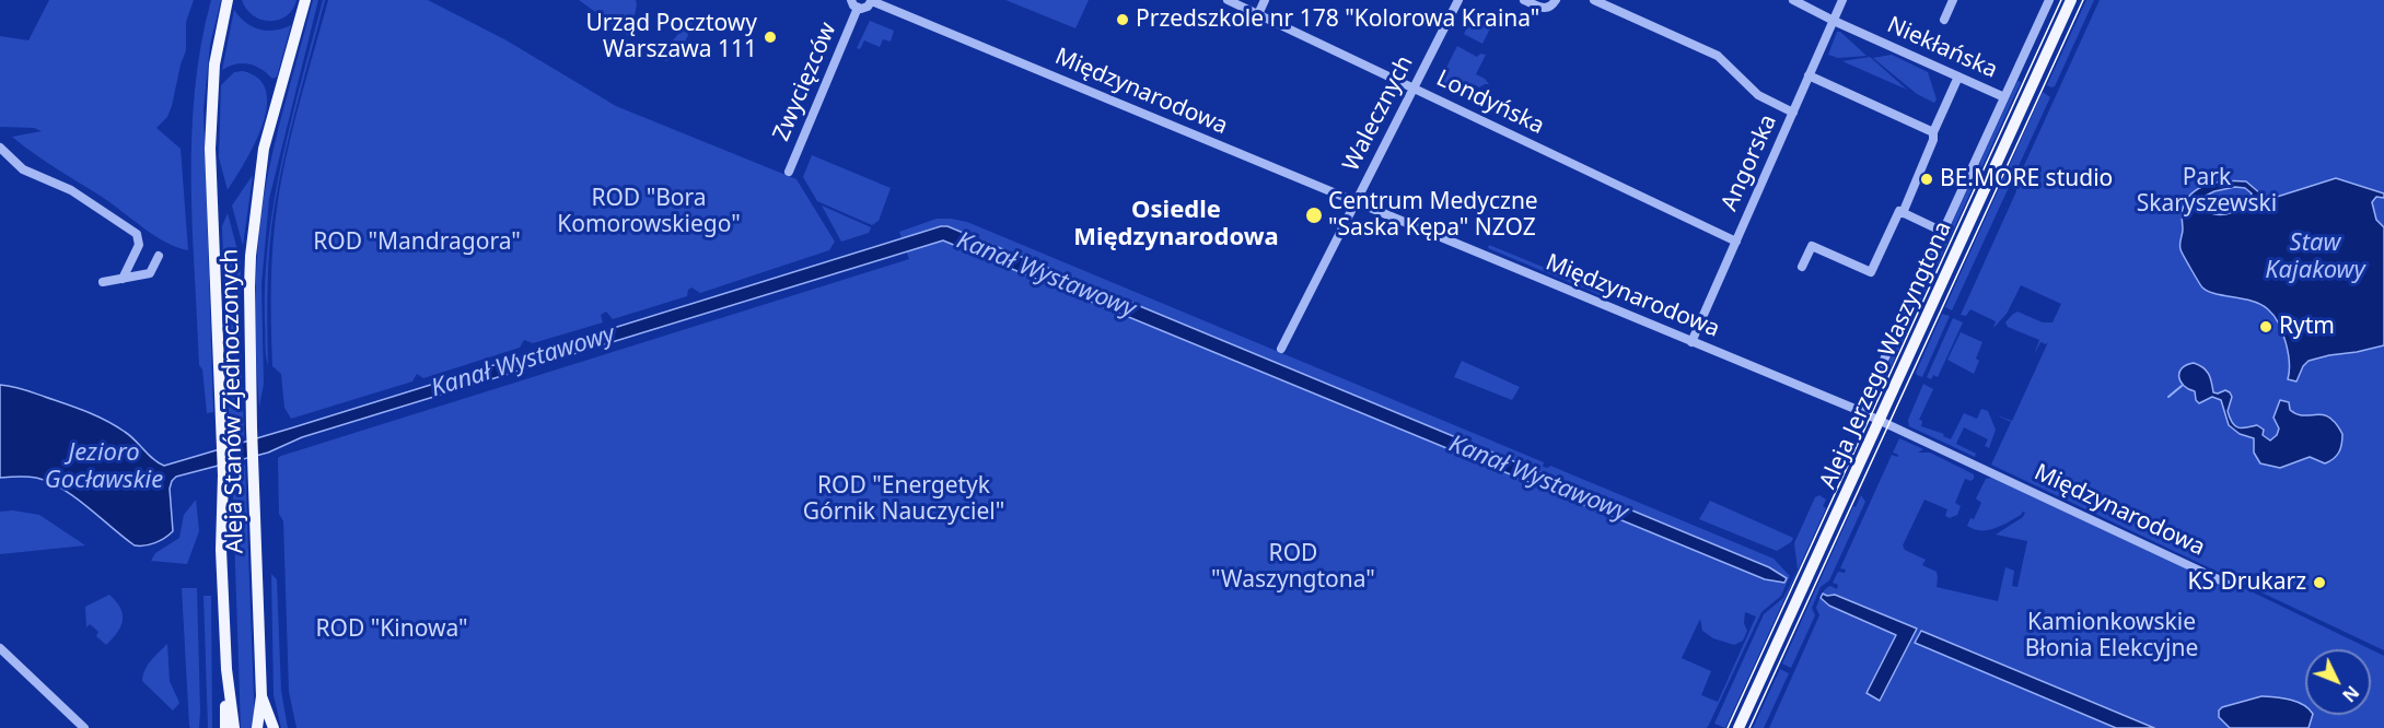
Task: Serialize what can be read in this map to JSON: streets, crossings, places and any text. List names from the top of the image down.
{
  "streets": {
    "main road": ["Aleja Jerzego Waszyngtona", "Aleja Stanów Zjednoczonych"],
    "street": [
      "Niekłańska",
      "Zwycięzców",
      "Międzynarodowa",
      "Londyńska",
      "Walecznych",
      "Angorska"
    ]
  },
  "crossings": [
    ["Niekłańska", "Angorska"],
    ["Niekłańska", "Aleja Jerzego Waszyngtona"],
    ["Międzynarodowa", "Walecznych"],
    ["Międzynarodowa", "Angorska"],
    ["Międzynarodowa", "Aleja Jerzego Waszyngtona"],
    ["Londyńska", "Walecznych"],
    ["Londyńska", "Angorska"]
  ],
  "districts": ["Osiedle Międzynarodowa"],
  "water": ["Staw Kajakowy", "Kanał Wystawowy", "Jezioro Gocławskie"],
  "parks": [
    "Park Skaryszewski",
    "ROD \"Bora Komorowskiego\"",
    "ROD \"Mandragora\"",
    "ROD \"Energetyk Górnik Nauczyciel\"",
    "ROD \"Waszyngtona\"",
    "Kamionkowskie Błonia Elekcyjne",
    "ROD \"Kinowa\""
  ],
  "places": [
    "Przedszkole nr 178 \"Kolorowa Kraina\"",
    "Urząd Pocztowy Warszawa 111",
    "BE.MORE studio",
    "Centrum Medyczne \"Saska Kępa\" NZOZ",
    "Rytm",
    "KS Drukarz"
  ],
  "north": "bottom right"
}
